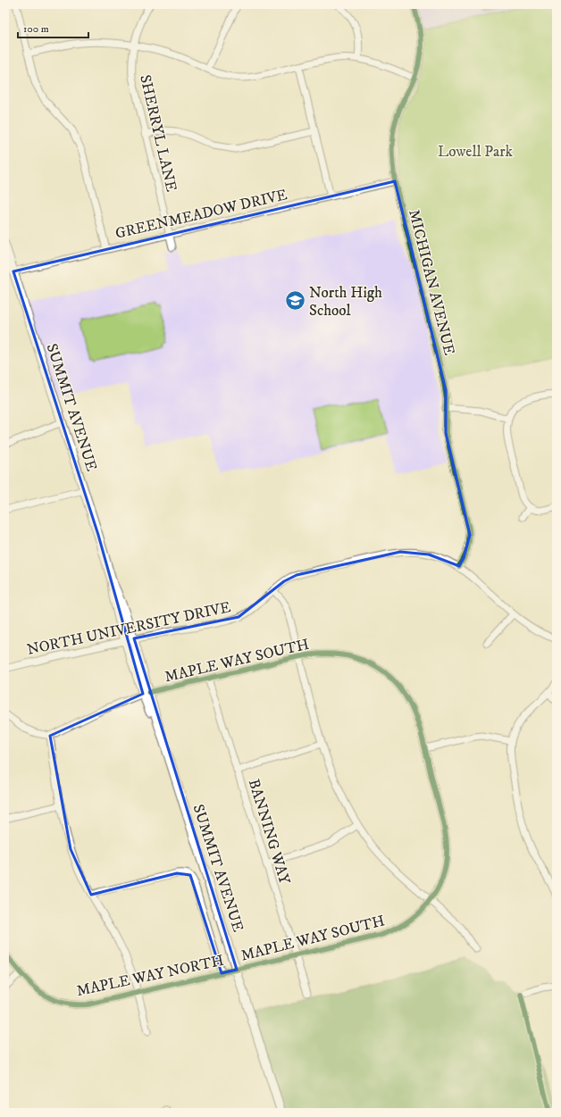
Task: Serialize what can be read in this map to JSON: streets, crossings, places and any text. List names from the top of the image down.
{
  "streets": {
    "main road": ["SUMMIT AVENUE"],
    "street": [
      "SHERRYL LANE",
      "GREENMEADOW DRIVE",
      "MICHIGAN AVENUE",
      "NORTH UNIVERSITY DRIVE",
      "MAPLE WAY SOUTH",
      "BANNING WAY",
      "MAPLE WAY NORTH"
    ]
  },
  "crossings": [
    ["SHERRYL LANE", "GREENMEADOW DRIVE"],
    ["GREENMEADOW DRIVE", "MICHIGAN AVENUE"],
    ["GREENMEADOW DRIVE", "SUMMIT AVENUE"],
    ["MICHIGAN AVENUE", "NORTH UNIVERSITY DRIVE"],
    ["SUMMIT AVENUE", "NORTH UNIVERSITY DRIVE"],
    ["SUMMIT AVENUE", "MAPLE WAY SOUTH"],
    ["SUMMIT AVENUE", "MAPLE WAY NORTH"],
    ["MAPLE WAY SOUTH", "BANNING WAY"],
    ["MAPLE WAY SOUTH", "MAPLE WAY NORTH"]
  ],
  "parks": ["Lowell Park"],
  "places": {
    "school or university": ["North High School"]
  },
  "scale_bar": "100 m"
}
